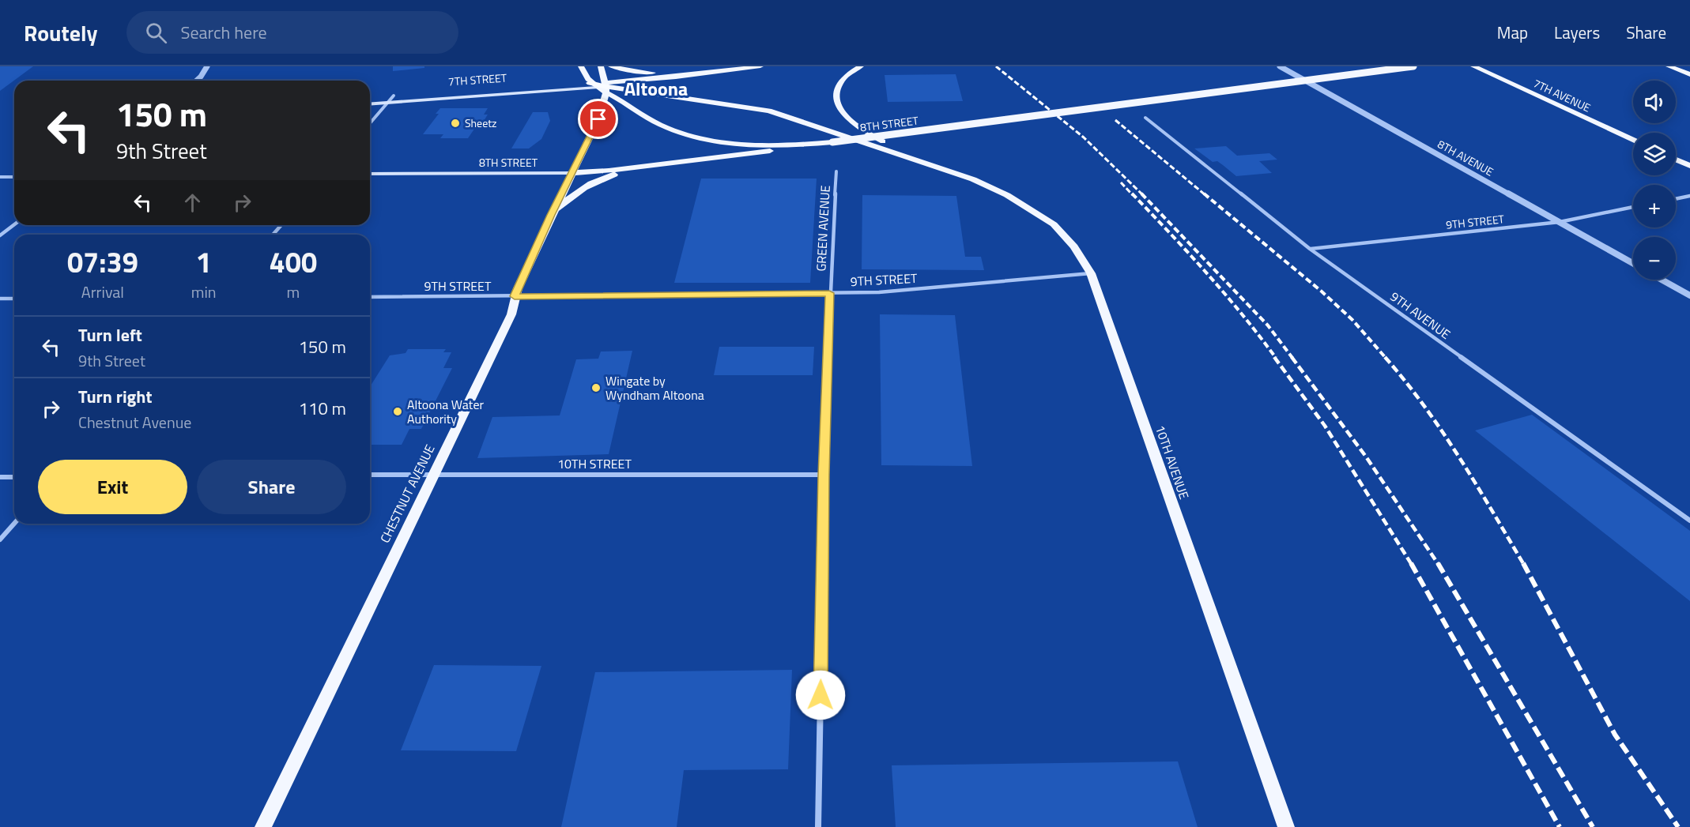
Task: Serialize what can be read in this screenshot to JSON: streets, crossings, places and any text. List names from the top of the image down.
{
  "streets": {
    "main road": [
      "7TH STREET",
      "7TH AVENUE",
      "8TH STREET",
      "10TH AVENUE",
      "CHESTNUT AVENUE"
    ],
    "street": [
      "8TH AVENUE",
      "9TH STREET",
      "GREEN AVENUE",
      "9TH AVENUE",
      "10TH STREET"
    ]
  },
  "crossings": [
    ["8TH STREET", "CHESTNUT AVENUE"],
    ["8TH AVENUE", "9TH STREET"],
    ["9TH STREET", "GREEN AVENUE"],
    ["9TH STREET", "9TH AVENUE"],
    ["9TH STREET", "10TH AVENUE"],
    ["9TH STREET", "CHESTNUT AVENUE"],
    ["GREEN AVENUE", "10TH STREET"],
    ["10TH STREET", "CHESTNUT AVENUE"]
  ],
  "districts": ["Altoona"],
  "places": ["Sheetz", "Wingate by Wyndham Altoona", "Altoona Water Authority"],
  "page": {
    "header": "Routely",
    "search": "Search here",
    "nav": ["Map", "Layers", "Share"],
    "map_buttons": ["+", "−"],
    "turn": ["150 m", "9th Street"],
    "eta": [
      "07:39",
      "Arrival",
      "1",
      "min",
      "400",
      "m"
    ],
    "list": [
      {
        "name": "Turn left",
        "note": "9th Street",
        "value": "150 m"
      },
      {
        "name": "Turn right",
        "note": "Chestnut Avenue",
        "value": "110 m"
      }
    ],
    "buttons": ["Exit", "Share"]
  }
}
